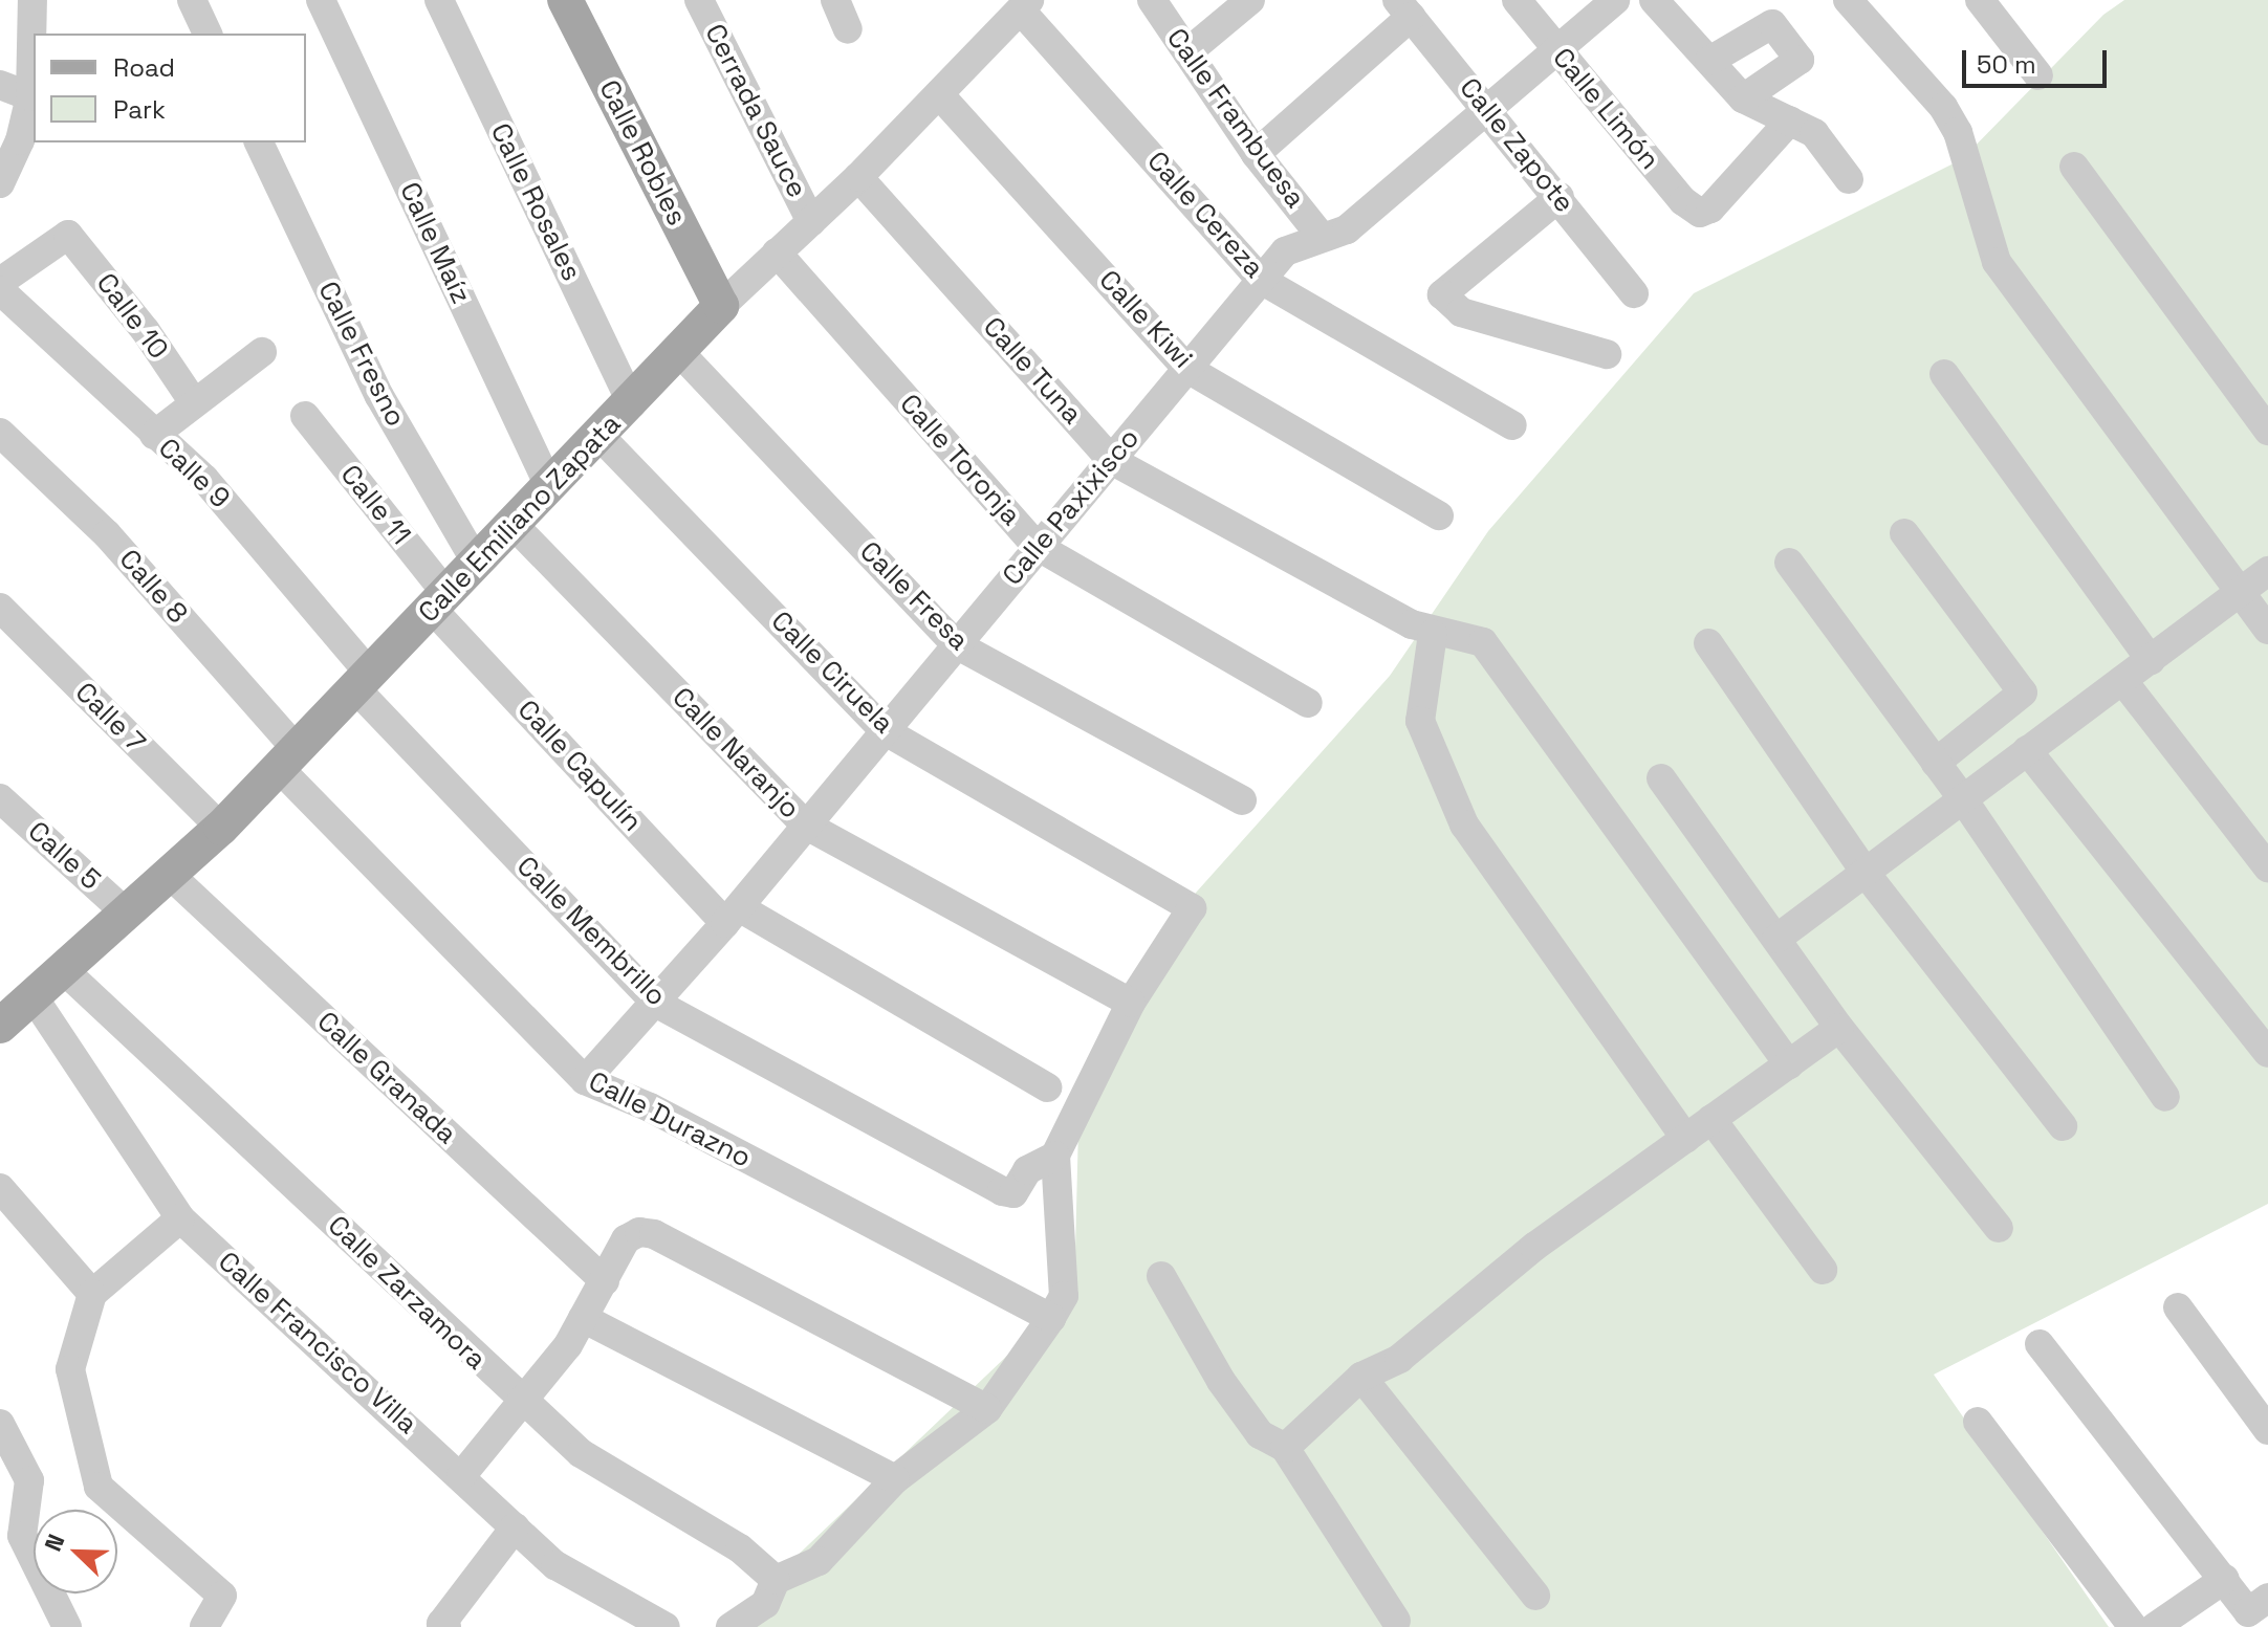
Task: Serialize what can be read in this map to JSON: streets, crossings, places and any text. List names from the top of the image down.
{
  "streets": {
    "main road": ["Calle Robles", "Calle Emiliano Zapata"],
    "street": [
      "Calle Limón",
      "Cerrada Sauce",
      "Calle Frambuesa",
      "Calle Zapote",
      "Calle Rosales",
      "Calle Cereza",
      "Calle Maíz",
      "Calle 10",
      "Calle Kiwi",
      "Calle Fresno",
      "Calle Tuna",
      "Calle Toronja",
      "Calle 9",
      "Calle 11",
      "Calle Paxixisco",
      "Calle 8",
      "Calle Fresa",
      "Calle Ciruela",
      "Calle 7",
      "Calle Naranjo",
      "Calle Capulín",
      "Calle 5",
      "Calle Membrillo",
      "Calle Granada",
      "Calle Durazno",
      "Calle Zarzamora",
      "Calle Francisco Villa"
    ]
  },
  "crossings": [
    ["Calle Limón", "Calle Paxixisco"],
    ["Cerrada Sauce", "Calle Emiliano Zapata"],
    ["Calle Frambuesa", "Calle Paxixisco"],
    ["Calle Zapote", "Calle Paxixisco"],
    ["Calle Robles", "Calle Emiliano Zapata"],
    ["Calle Rosales", "Calle Emiliano Zapata"],
    ["Calle Cereza", "Calle Paxixisco"],
    ["Calle Cereza", "Calle Emiliano Zapata"],
    ["Calle Maíz", "Calle Emiliano Zapata"],
    ["Calle Kiwi", "Calle Paxixisco"],
    ["Calle Kiwi", "Calle Emiliano Zapata"],
    ["Calle Fresno", "Calle Emiliano Zapata"],
    ["Calle Tuna", "Calle Paxixisco"],
    ["Calle Tuna", "Calle Emiliano Zapata"],
    ["Calle Toronja", "Calle Paxixisco"],
    ["Calle Toronja", "Calle Emiliano Zapata"],
    ["Calle 9", "Calle Emiliano Zapata"],
    ["Calle 9", "Calle Membrillo"],
    ["Calle 11", "Calle Emiliano Zapata"],
    ["Calle 11", "Calle Capulín"],
    ["Calle Paxixisco", "Calle Fresa"],
    ["Calle Paxixisco", "Calle Ciruela"],
    ["Calle Paxixisco", "Calle Naranjo"],
    ["Calle Paxixisco", "Calle Capulín"],
    ["Calle Paxixisco", "Calle Membrillo"],
    ["Calle Paxixisco", "Calle Durazno"],
    ["Calle Emiliano Zapata", "Calle 8"],
    ["Calle Emiliano Zapata", "Calle Fresa"],
    ["Calle Emiliano Zapata", "Calle Ciruela"],
    ["Calle Emiliano Zapata", "Calle 7"],
    ["Calle Emiliano Zapata", "Calle Naranjo"],
    ["Calle Emiliano Zapata", "Calle Capulín"],
    ["Calle Emiliano Zapata", "Calle 5"],
    ["Calle Emiliano Zapata", "Calle Membrillo"],
    ["Calle Emiliano Zapata", "Calle Granada"],
    ["Calle Emiliano Zapata", "Calle Durazno"],
    ["Calle Emiliano Zapata", "Calle Zarzamora"],
    ["Calle Emiliano Zapata", "Calle Francisco Villa"],
    ["Calle 8", "Calle Durazno"],
    ["Calle Ciruela", "Calle Naranjo"]
  ],
  "legend": ["Road", "Park"],
  "scale_bar": "50 m",
  "north": "top left"
}
